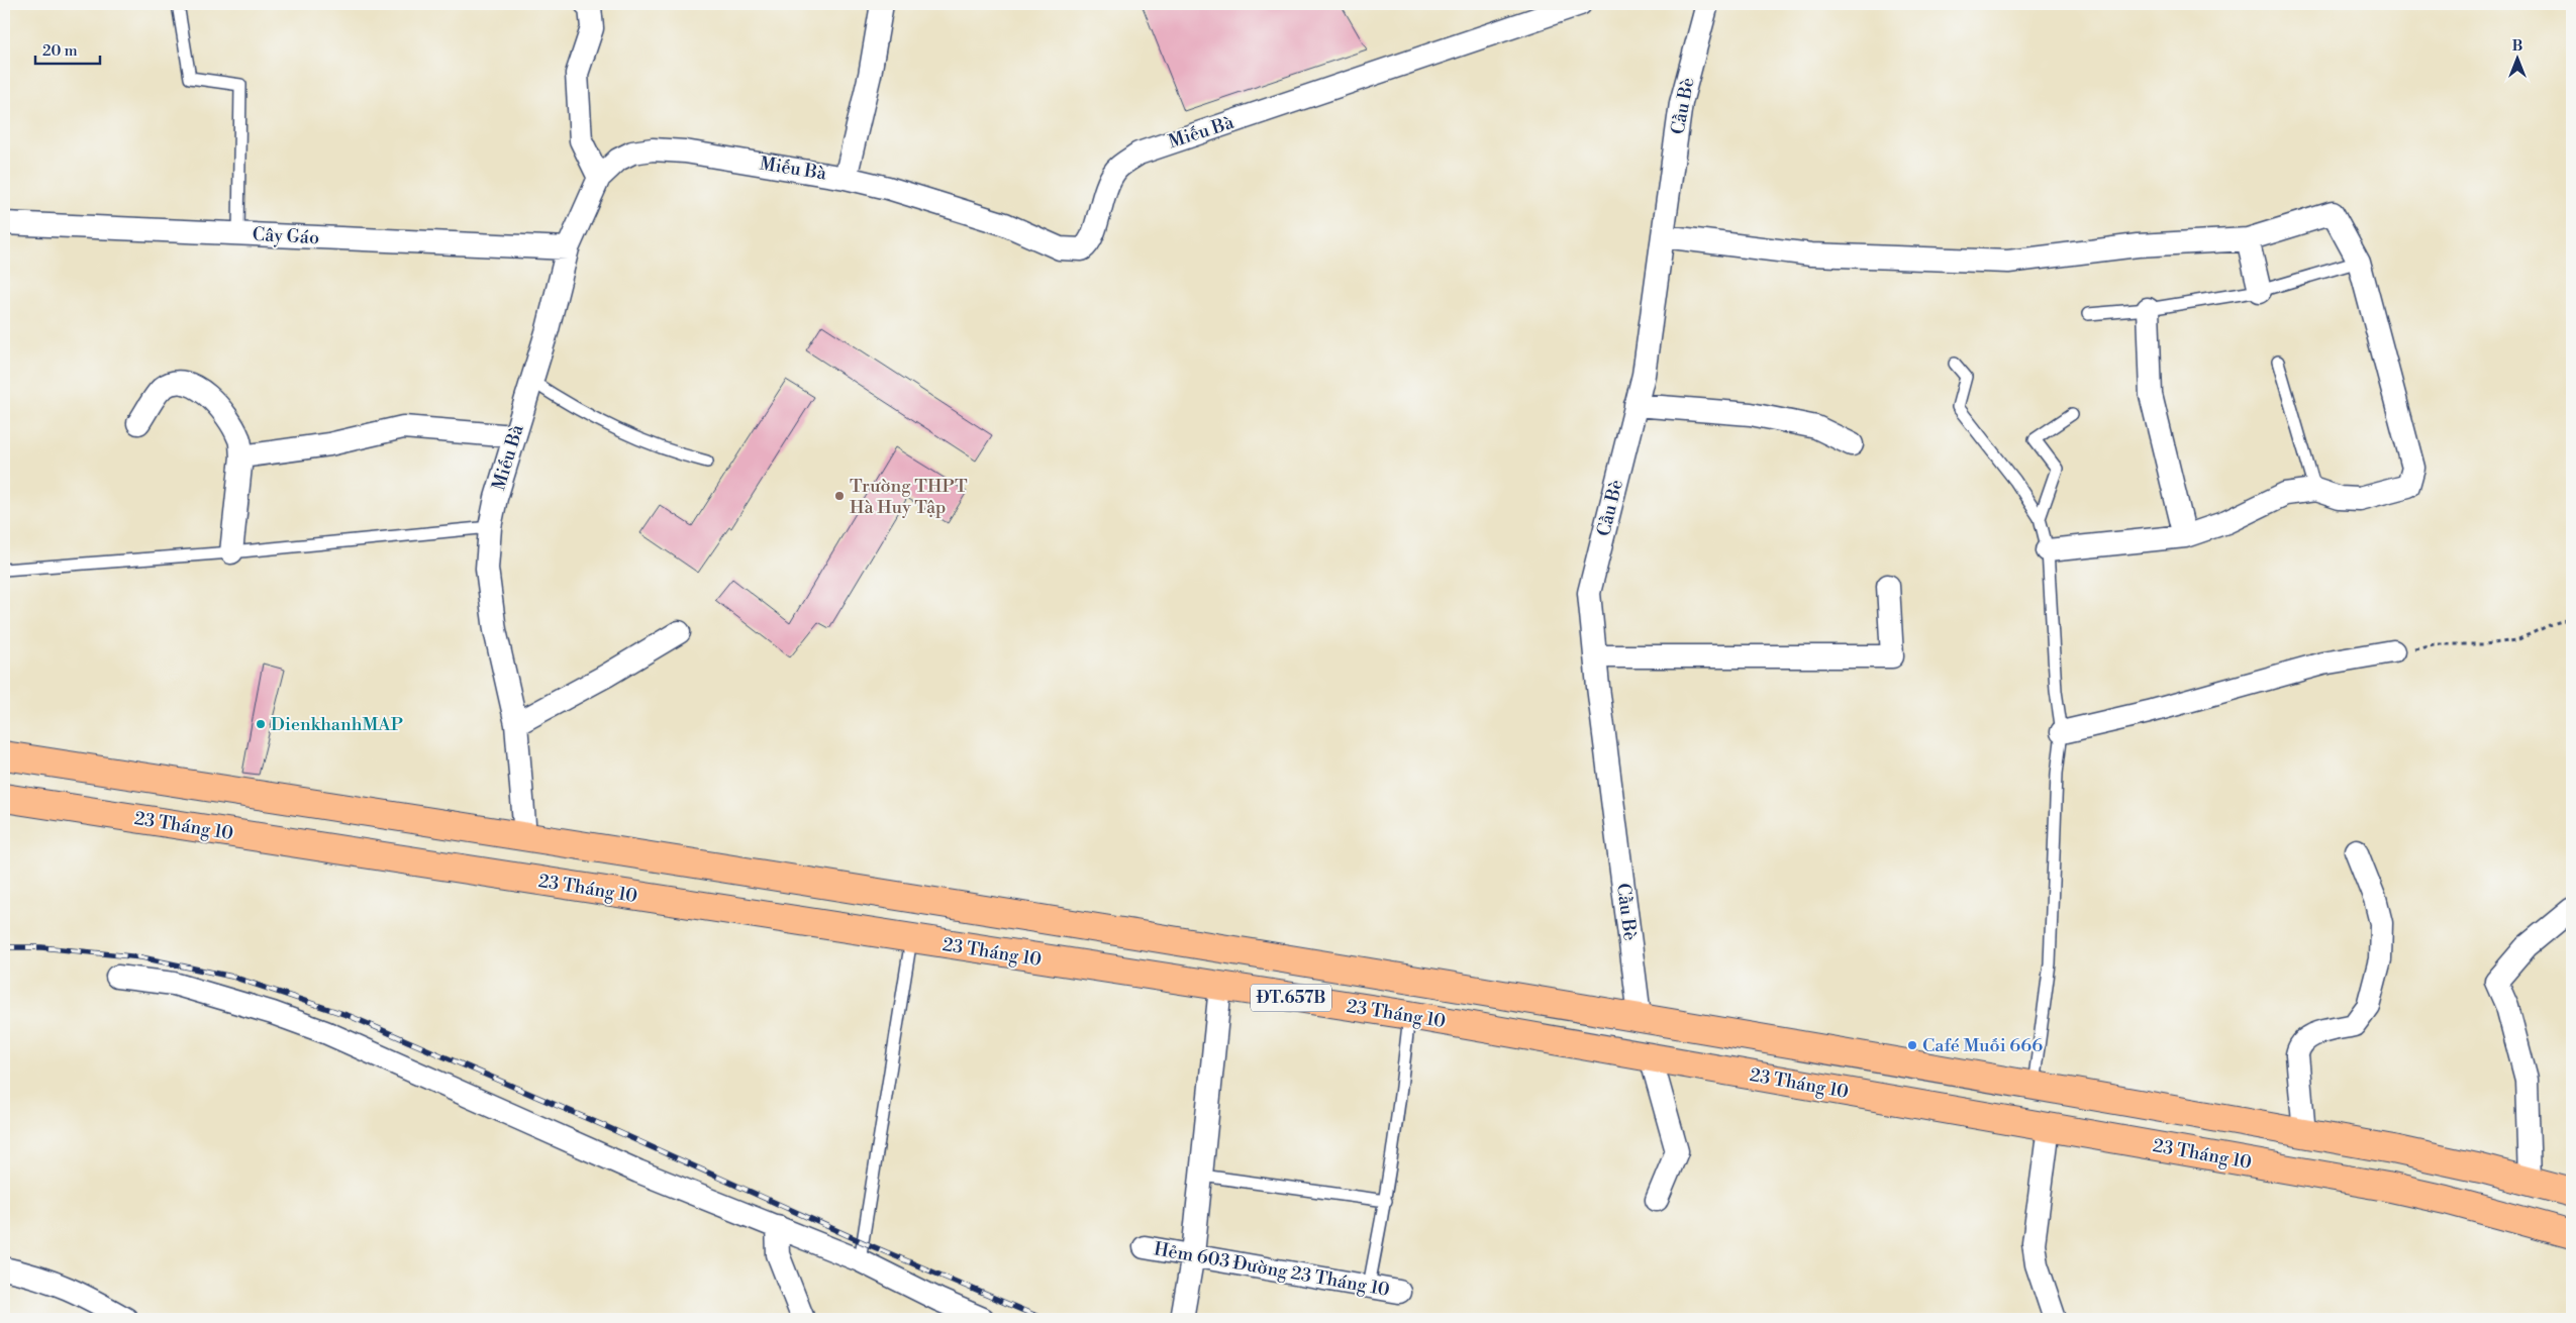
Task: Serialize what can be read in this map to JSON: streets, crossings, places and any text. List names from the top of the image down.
{
  "streets": {
    "main road": ["23 Tháng 10", "ĐT.657B"],
    "street": [
      "Cầu Bè",
      "Miếu Bà",
      "Cây Gáo",
      "Hẻm 603 Đường 23 Tháng 10"
    ]
  },
  "crossings": [
    ["Cầu Bè", "23 Tháng 10"],
    ["Miếu Bà", "Cây Gáo"],
    ["Miếu Bà", "23 Tháng 10"]
  ],
  "places": ["Trường THPT Hà Huy Tập", "DienkhanhMAP", "Café Muối 666"],
  "scale_bar": "20 m",
  "north": "top"
}
